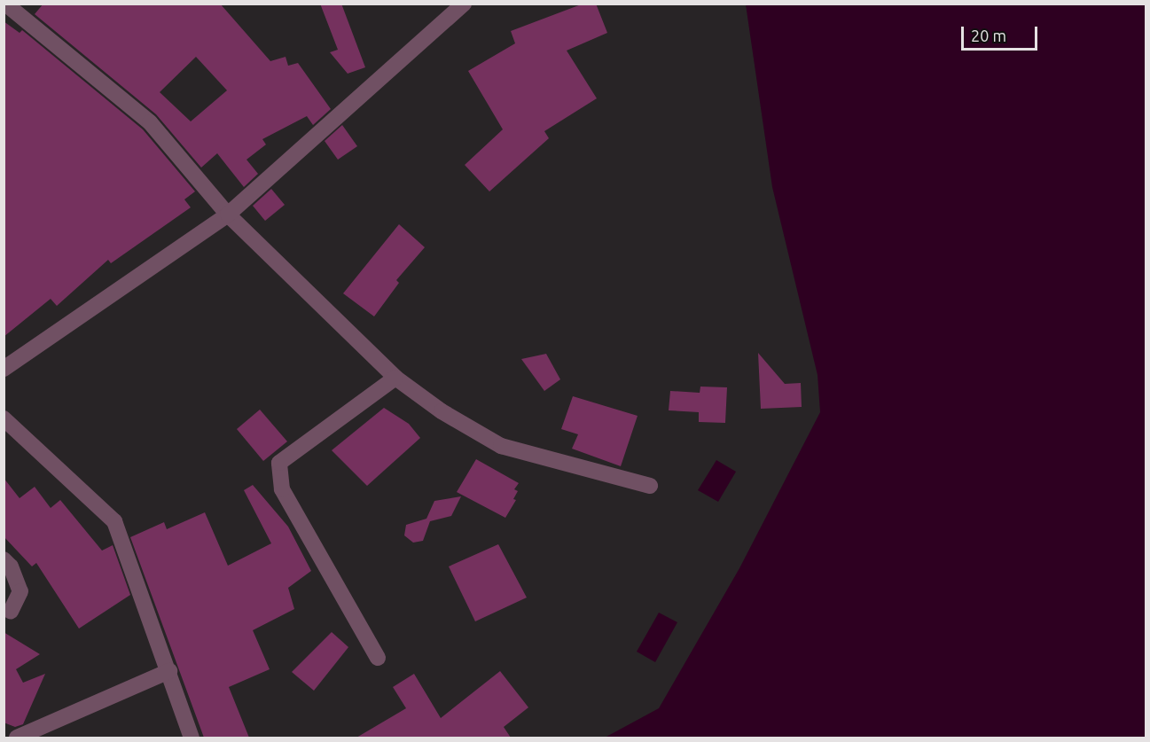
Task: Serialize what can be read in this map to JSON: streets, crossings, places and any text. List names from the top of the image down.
{
  "scale_bar": "20 m"
}
